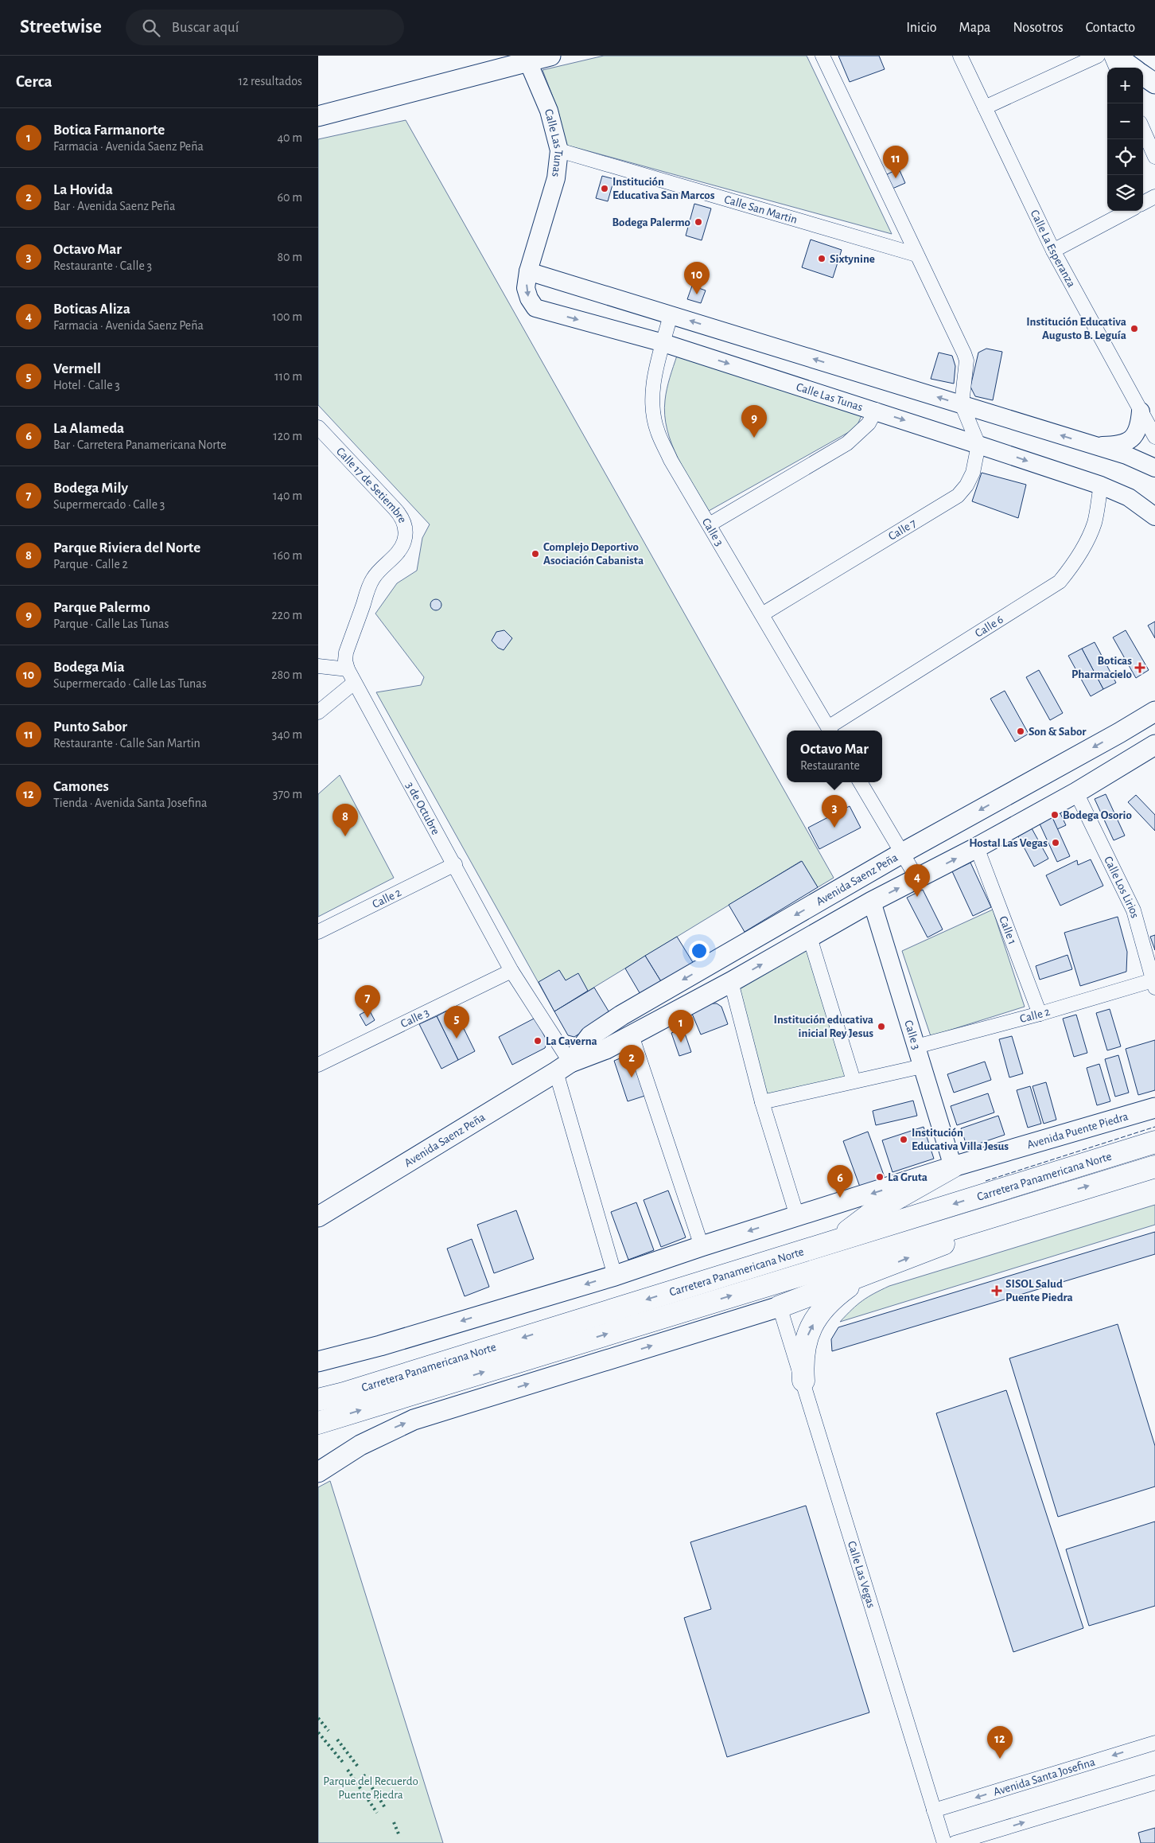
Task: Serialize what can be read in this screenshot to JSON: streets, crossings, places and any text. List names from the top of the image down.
{
  "streets": {
    "highway": ["Carretera Panamericana Norte"],
    "main road": ["Avenida Saenz Peña", "Avenida Puente Piedra"],
    "street": [
      "Calle Las Tunas",
      "Calle San Martin",
      "Calle La Esperanza",
      "Calle 17 de Setiembre",
      "Calle 7",
      "Calle 3",
      "Calle 6",
      "3 de Octubre",
      "Calle Los Lirios",
      "Calle 2",
      "Calle 1",
      "Calle Las Vegas",
      "Avenida Santa Josefina"
    ]
  },
  "crossings": [
    ["Calle Las Tunas", "Calle San Martin"],
    ["Calle Las Tunas", "Calle 7"],
    ["Calle Las Tunas", "Calle 3"],
    ["Calle Las Tunas", "Calle 6"],
    ["Calle 17 de Setiembre", "3 de Octubre"],
    ["Calle 7", "Calle 3"],
    ["Calle 3", "Calle 6"],
    ["Calle 3", "3 de Octubre"],
    ["Calle 3", "Avenida Saenz Peña"],
    ["Calle 3", "Calle 2"],
    ["Calle 3", "Avenida Puente Piedra"],
    ["3 de Octubre", "Avenida Saenz Peña"],
    ["3 de Octubre", "Calle 2"],
    ["3 de Octubre", "Avenida Puente Piedra"],
    ["Avenida Saenz Peña", "Calle Los Lirios"],
    ["Avenida Saenz Peña", "Calle 1"],
    ["Calle Los Lirios", "Calle 2"],
    ["Calle 2", "Calle 1"],
    ["Calle Las Vegas", "Avenida Santa Josefina"]
  ],
  "parks": ["Parque del Recuerdo Puente Piedra"],
  "places": {
    "other": [
      "Institución Educativa San Marcos",
      "Bodega Palermo",
      "Sixtynine",
      "Institución Educativa Augusto B. Leguía",
      "Complejo Deportivo Asociación Cabanista",
      "Son & Sabor",
      "Bodega Osorio",
      "Hostal Las Vegas",
      "Institución educativa inicial Rey Jesus",
      "La Caverna",
      "Institución Educativa Villa Jesus",
      "La Gruta"
    ],
    "health": ["Boticas Pharmacielo", "SISOL Salud Puente Piedra"]
  },
  "page": {
    "header": "Streetwise",
    "search": "Buscar aquí",
    "nav": [
      "Inicio",
      "Mapa",
      "Nosotros",
      "Contacto"
    ],
    "heading": ["Cerca", "12 resultados"],
    "map_buttons": ["+", "−"],
    "list": [
      {
        "mark": "1",
        "name": "Botica Farmanorte",
        "note": "Farmacia · Avenida Saenz Peña",
        "value": "40 m"
      },
      {
        "mark": "2",
        "name": "La Hovida",
        "note": "Bar · Avenida Saenz Peña",
        "value": "60 m"
      },
      {
        "mark": "3",
        "name": "Octavo Mar",
        "note": "Restaurante · Calle 3",
        "value": "80 m"
      },
      {
        "mark": "4",
        "name": "Boticas Aliza",
        "note": "Farmacia · Avenida Saenz Peña",
        "value": "100 m"
      },
      {
        "mark": "5",
        "name": "Vermell",
        "note": "Hotel · Calle 3",
        "value": "110 m"
      },
      {
        "mark": "6",
        "name": "La Alameda",
        "note": "Bar · Carretera Panamericana Norte",
        "value": "120 m"
      },
      {
        "mark": "7",
        "name": "Bodega Mily",
        "note": "Supermercado · Calle 3",
        "value": "140 m"
      },
      {
        "mark": "8",
        "name": "Parque Riviera del Norte",
        "note": "Parque · Calle 2",
        "value": "160 m"
      },
      {
        "mark": "9",
        "name": "Parque Palermo",
        "note": "Parque · Calle Las Tunas",
        "value": "220 m"
      },
      {
        "mark": "10",
        "name": "Bodega Mia",
        "note": "Supermercado · Calle Las Tunas",
        "value": "280 m"
      },
      {
        "mark": "11",
        "name": "Punto Sabor",
        "note": "Restaurante · Calle San Martin",
        "value": "340 m"
      },
      {
        "mark": "12",
        "name": "Camones",
        "note": "Tienda · Avenida Santa Josefina",
        "value": "370 m"
      }
    ],
    "pins": [
      "11",
      "10",
      "9",
      "3",
      "8",
      "4",
      "7",
      "5",
      "1",
      "2",
      "6",
      "12"
    ],
    "popup": ["Octavo Mar", "Restaurante"]
  }
}
